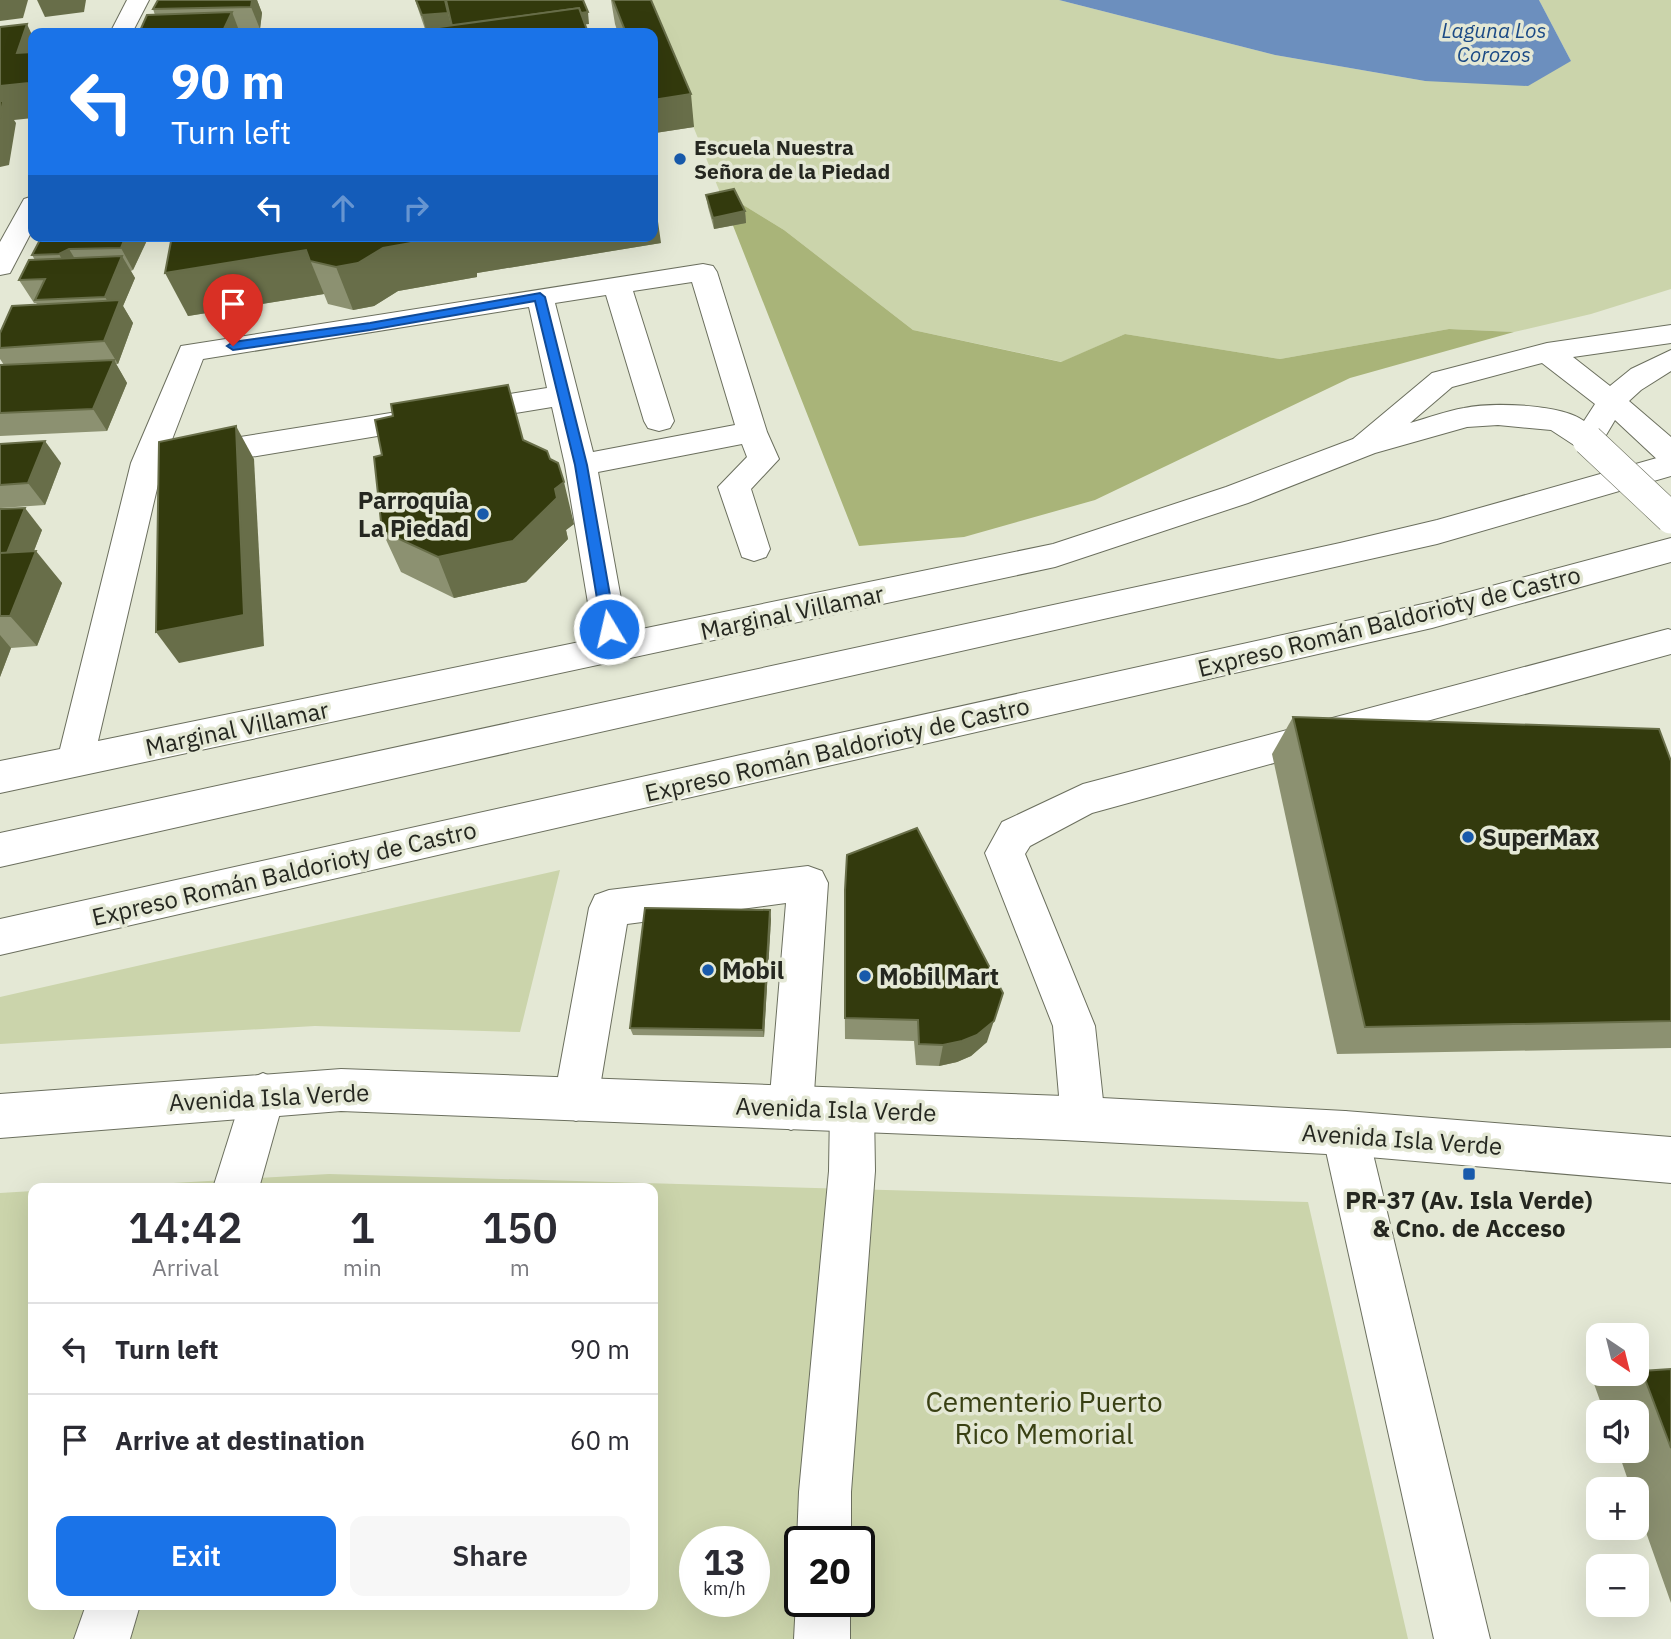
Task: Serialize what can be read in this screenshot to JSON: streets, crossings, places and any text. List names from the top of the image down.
{
  "streets": {
    "main road": ["Marginal Villamar", "Expreso Román Baldorioty de Castro", "Avenida Isla Verde"]
  },
  "water": ["Laguna Los Corozos"],
  "parks": ["Cementerio Puerto Rico Memorial"],
  "places": {
    "other": [
      "Escuela Nuestra Señora de la Piedad",
      "Parroquia La Piedad",
      "SuperMax",
      "Mobil",
      "Mobil Mart"
    ],
    "transit": ["PR-37 (Av. Isla Verde) & Cno. de Acceso"]
  },
  "north": "bottom right",
  "page": {
    "turn": ["90 m", "Turn left"],
    "eta": [
      "14:42",
      "Arrival",
      "1",
      "min",
      "150",
      "m"
    ],
    "list": [
      {
        "name": "Turn left",
        "value": "90 m"
      },
      {
        "name": "Arrive at destination",
        "value": "60 m"
      }
    ],
    "map_buttons": ["+", "−"],
    "buttons": ["Exit", "Share"],
    "speed": "13 km/h",
    "limit": "20"
  }
}
